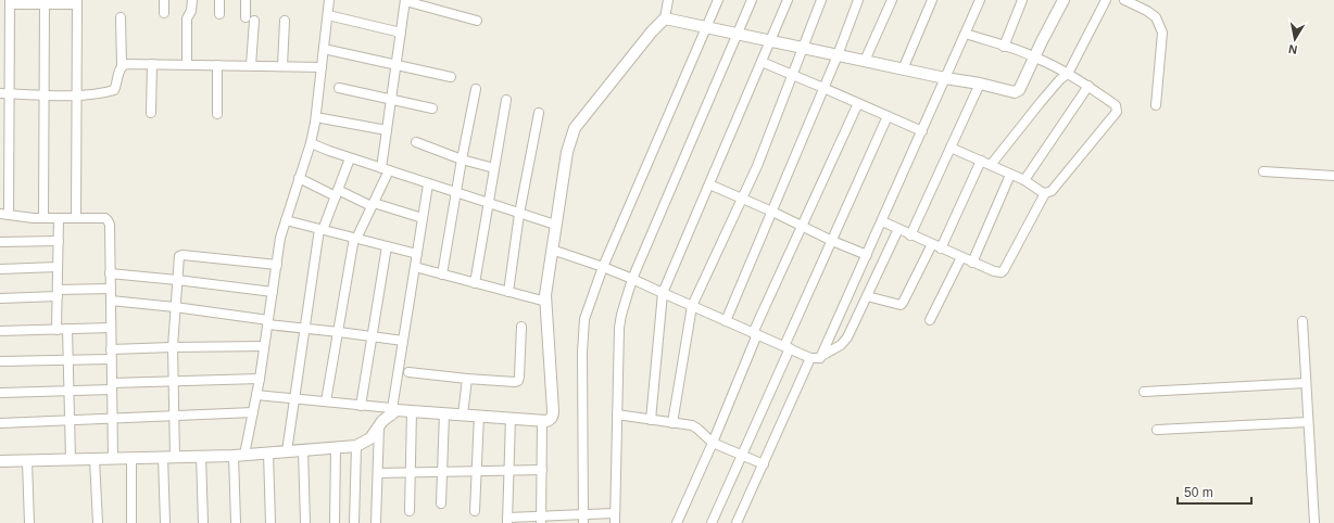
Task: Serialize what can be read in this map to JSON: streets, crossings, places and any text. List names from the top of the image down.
{
  "scale_bar": "50 m",
  "north": "bottom"
}
